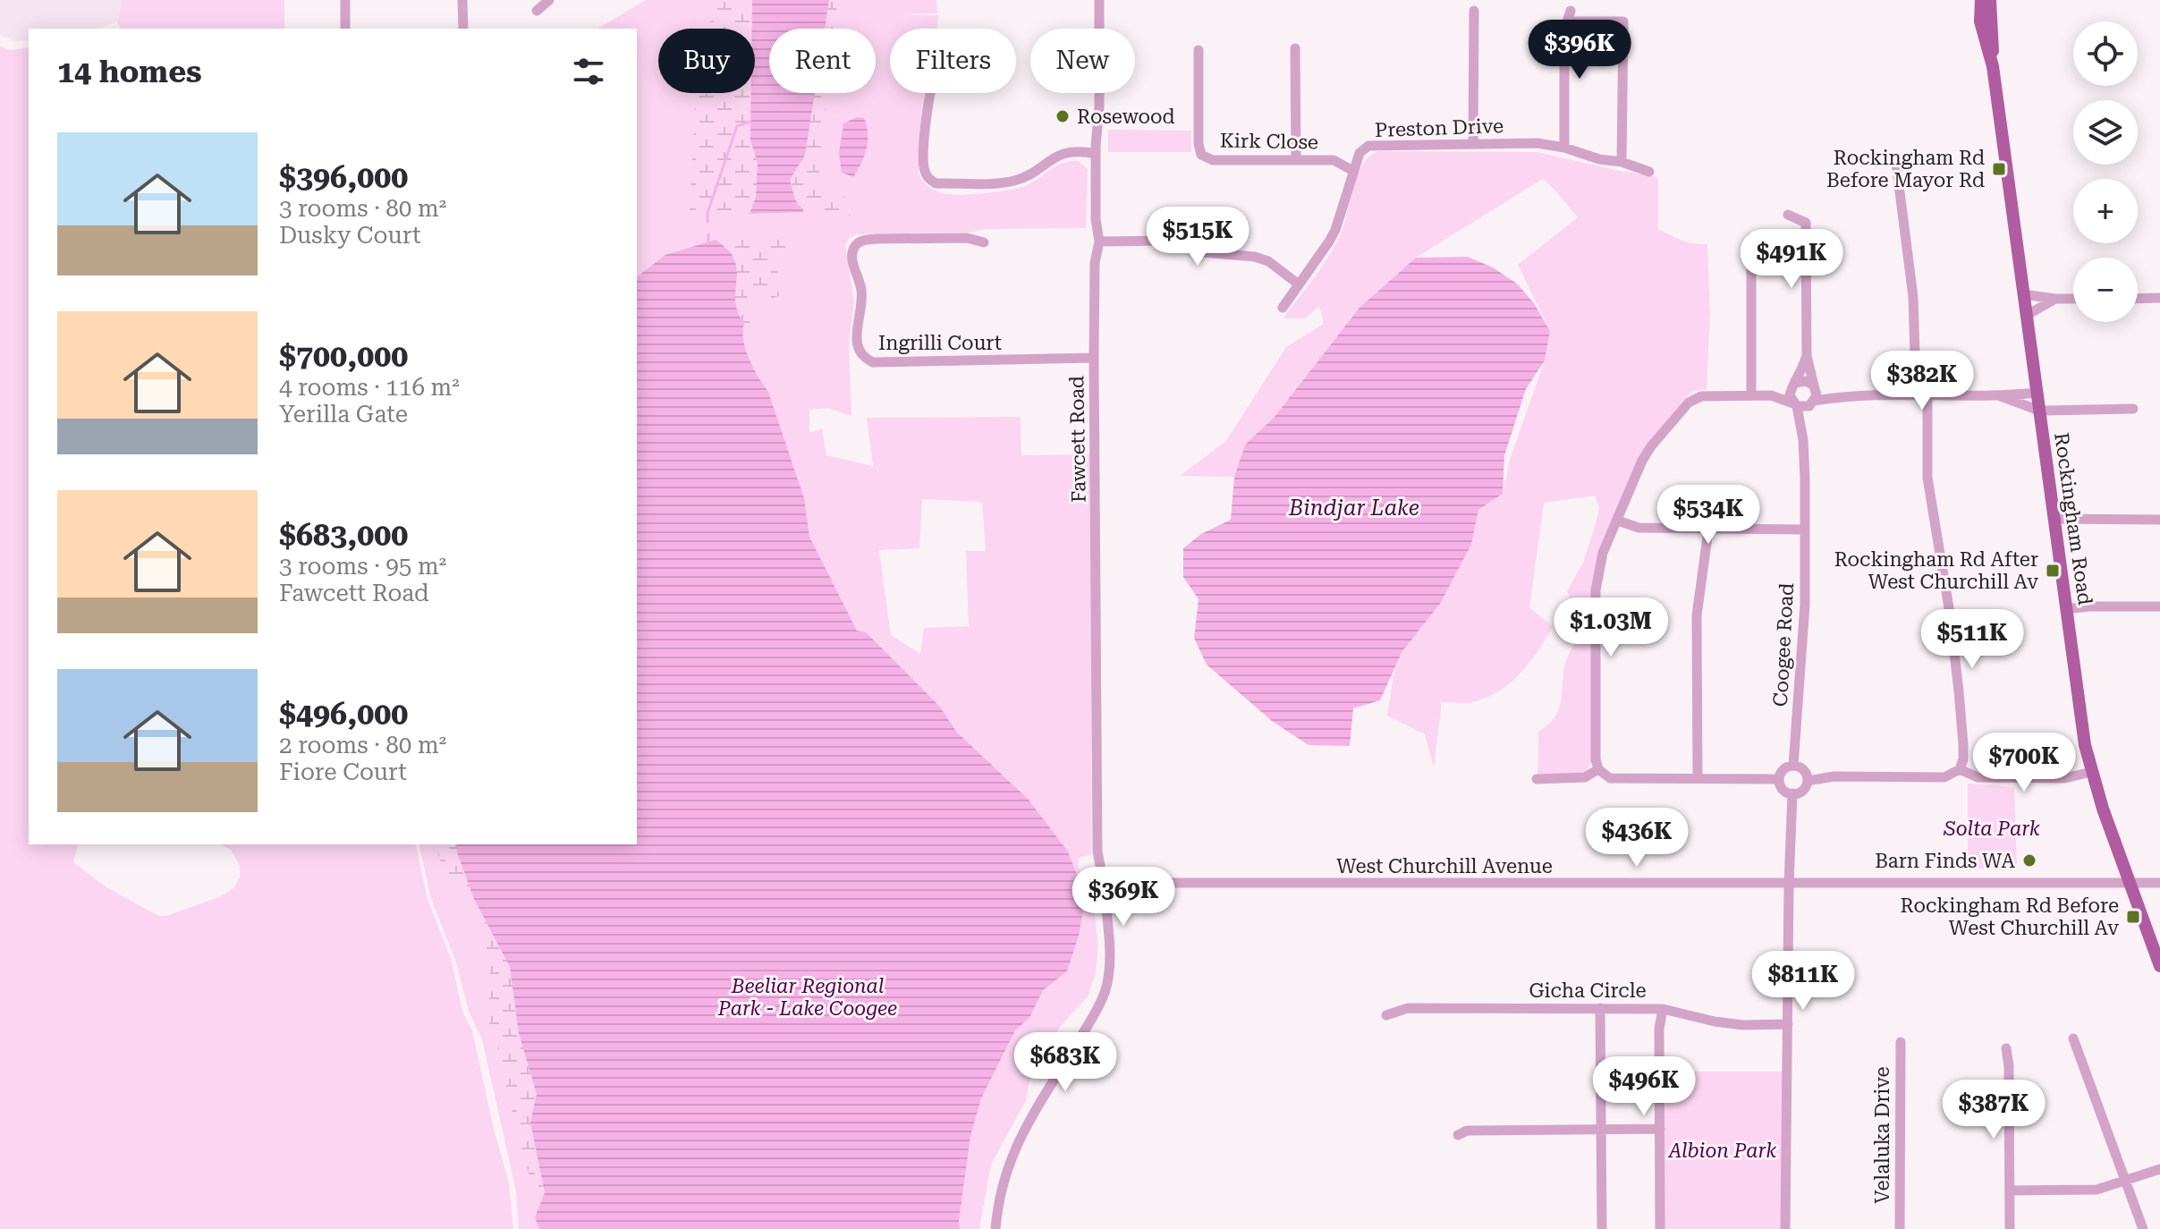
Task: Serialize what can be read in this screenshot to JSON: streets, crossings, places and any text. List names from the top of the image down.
{
  "streets": {
    "main road": ["Rockingham Road"],
    "street": [
      "Preston Drive",
      "Kirk Close",
      "Ingrilli Court",
      "Fawcett Road",
      "Coogee Road",
      "West Churchill Avenue",
      "Gicha Circle",
      "Velaluka Drive"
    ]
  },
  "crossings": [
    ["Preston Drive", "Kirk Close"],
    ["Ingrilli Court", "Fawcett Road"],
    ["Fawcett Road", "West Churchill Avenue"],
    ["Rockingham Road", "West Churchill Avenue"]
  ],
  "water": ["Bindjar Lake"],
  "parks": ["Solta Park", "Beeliar Regional Park - Lake Coogee", "Albion Park"],
  "places": {
    "other": ["Rosewood", "Barn Finds WA"],
    "transit": ["Rockingham Rd Before Mayor Rd", "Rockingham Rd After West Churchill Av", "Rockingham Rd Before West Churchill Av"]
  },
  "page": {
    "price": [
      "$396K",
      "$515K",
      "$491K",
      "$382K",
      "$534K",
      "$1.03M",
      "$511K",
      "$700K",
      "$436K",
      "$369K",
      "$811K",
      "$683K",
      "$496K",
      "$387K"
    ],
    "map_buttons": ["+", "−"],
    "chip": [
      "Buy",
      "Rent",
      "Filters",
      "New"
    ],
    "heading": "14 homes",
    "list": [
      {
        "name": "$396,000",
        "note": "3 rooms · 80 m² · Dusky Court"
      },
      {
        "name": "$700,000",
        "note": "4 rooms · 116 m² · Yerilla Gate"
      },
      {
        "name": "$683,000",
        "note": "3 rooms · 95 m² · Fawcett Road"
      },
      {
        "name": "$496,000",
        "note": "2 rooms · 80 m² · Fiore Court"
      }
    ]
  }
}
